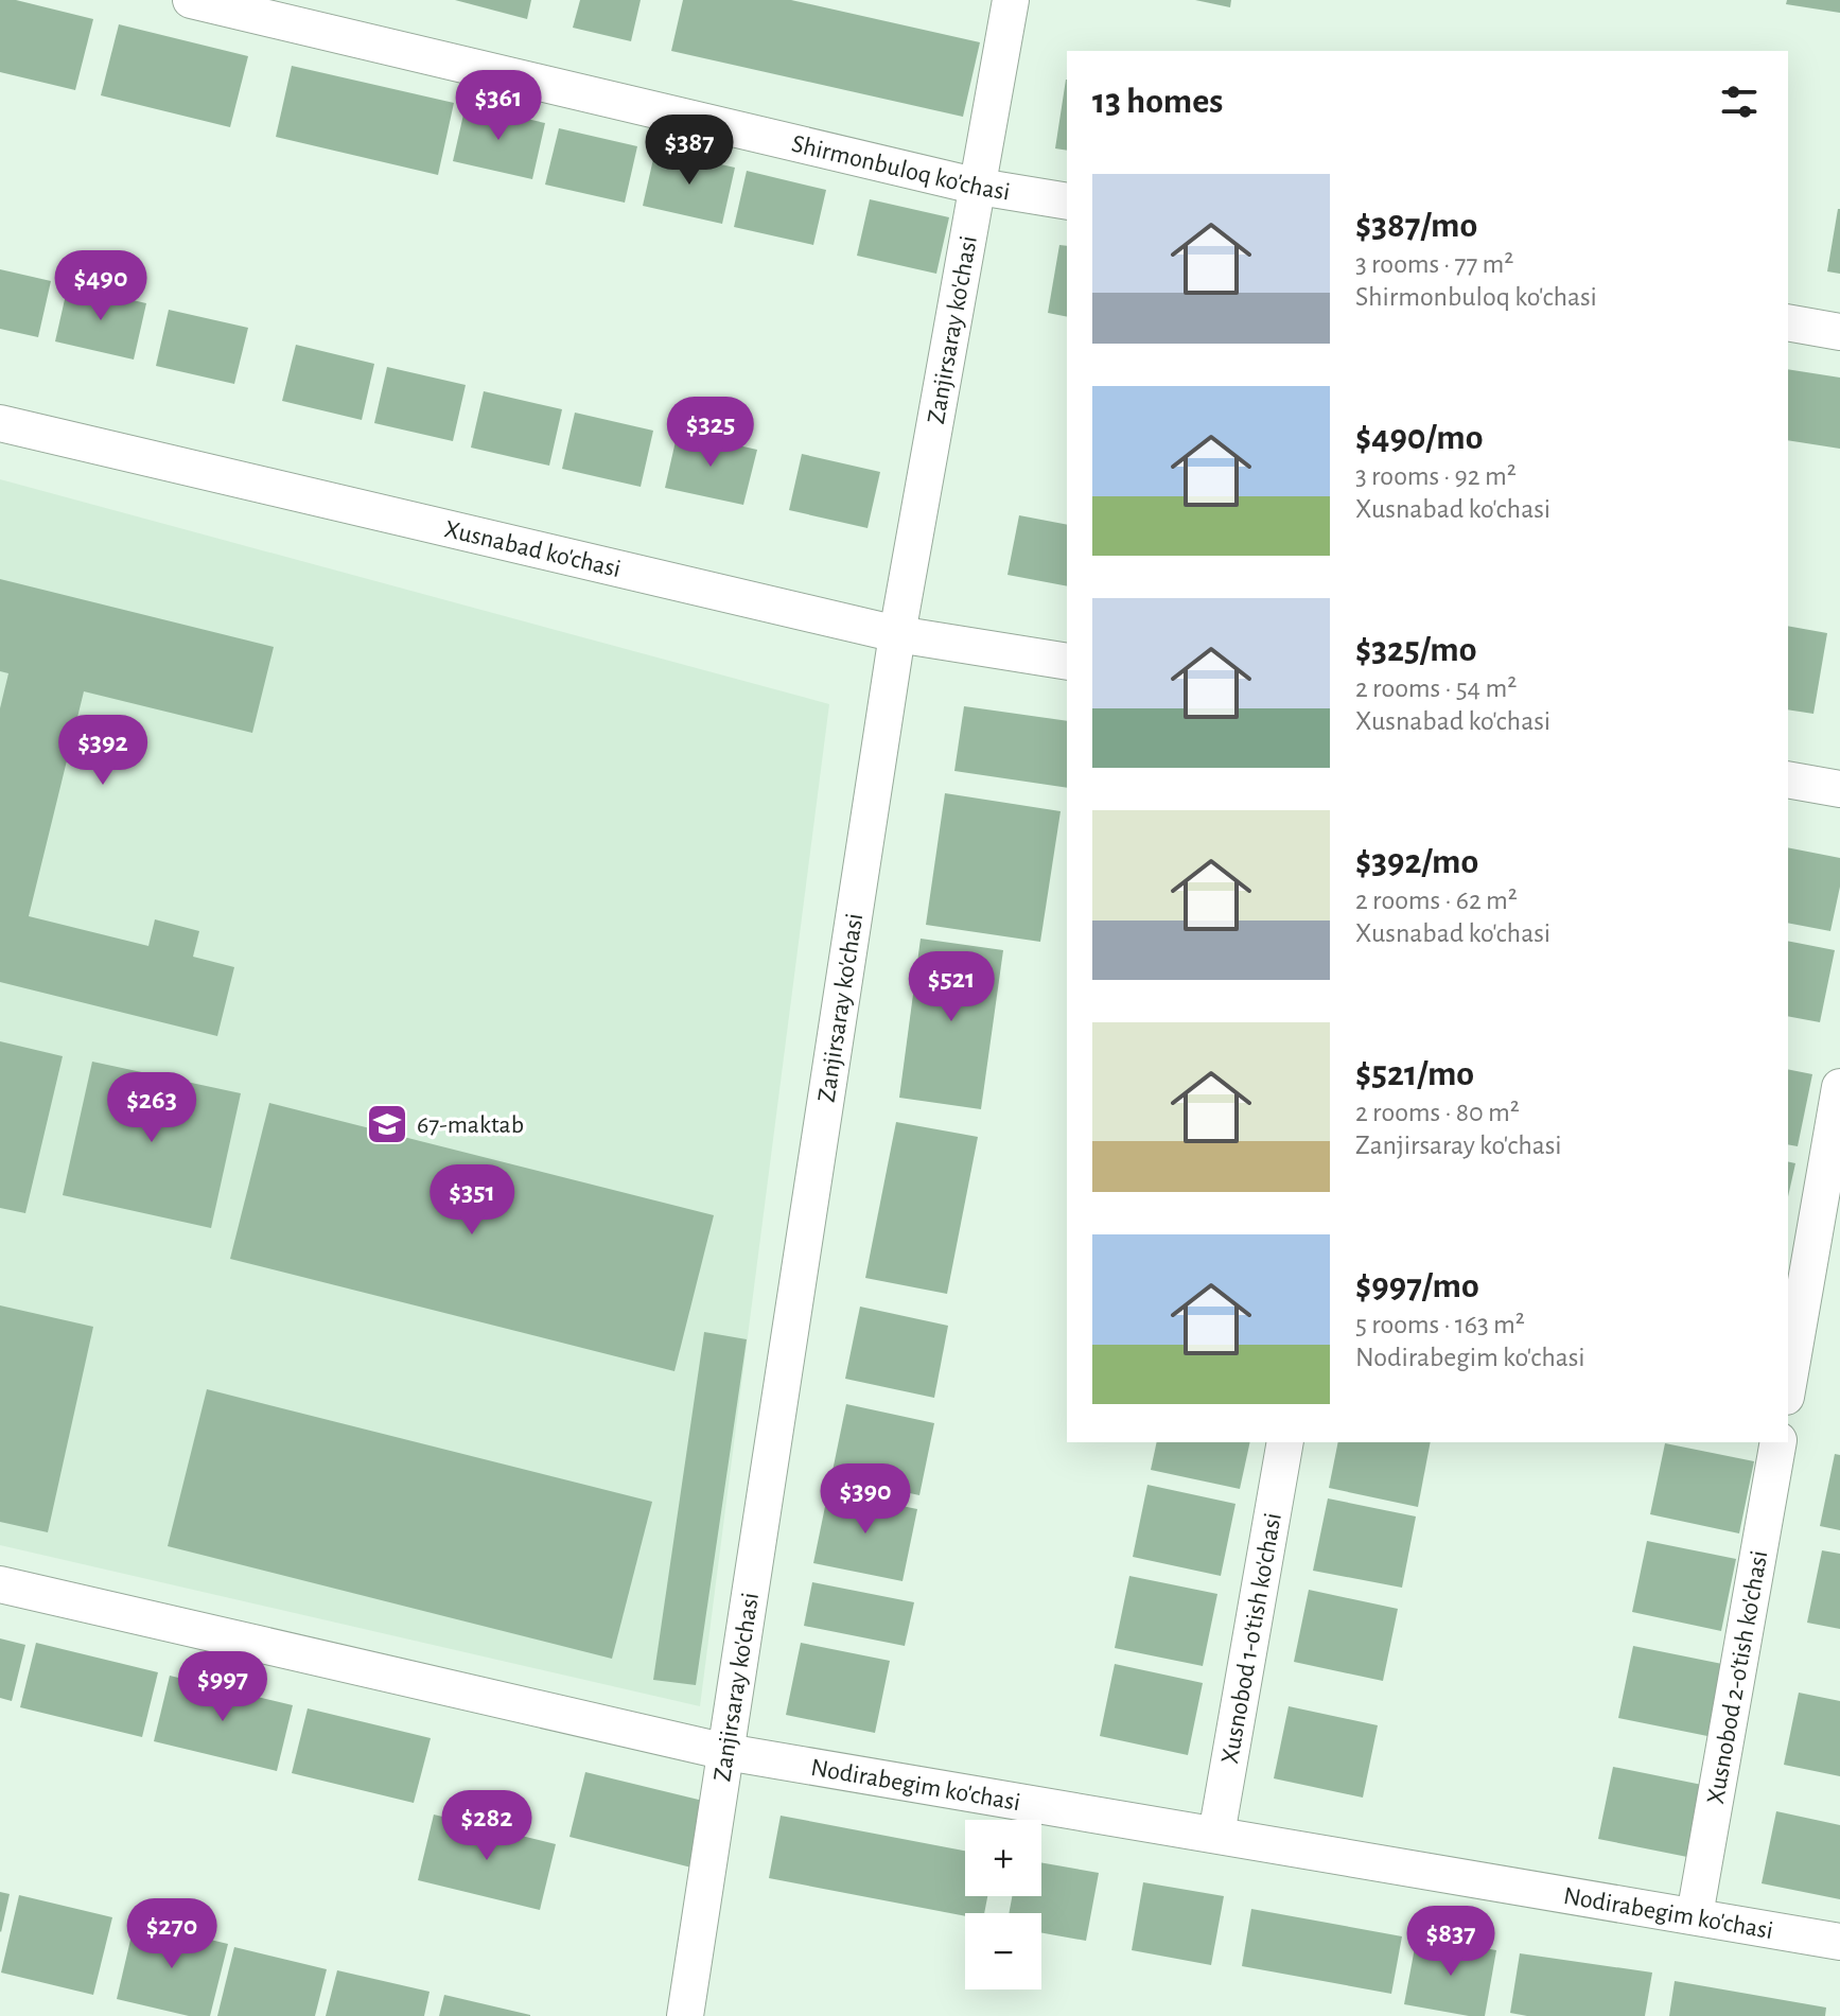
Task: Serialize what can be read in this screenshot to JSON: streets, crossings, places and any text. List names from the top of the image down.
{
  "streets": {
    "street": [
      "Shirmonbuloq ko'chasi",
      "Zanjirsaray ko'chasi",
      "Xusnabad ko'chasi",
      "Xusnobod 1-o'tish ko'chasi",
      "Xusnobod 2-o'tish ko'chasi",
      "Nodirabegim ko'chasi"
    ]
  },
  "crossings": [
    ["Shirmonbuloq ko'chasi", "Zanjirsaray ko'chasi"],
    ["Zanjirsaray ko'chasi", "Xusnabad ko'chasi"],
    ["Zanjirsaray ko'chasi", "Nodirabegim ko'chasi"],
    ["Xusnobod 1-o'tish ko'chasi", "Nodirabegim ko'chasi"],
    ["Xusnobod 2-o'tish ko'chasi", "Nodirabegim ko'chasi"]
  ],
  "places": {
    "school or university": ["67-maktab"]
  },
  "page": {
    "heading": "13 homes",
    "price": [
      "$361",
      "$387",
      "$490",
      "$325",
      "$392",
      "$521",
      "$263",
      "$351",
      "$390",
      "$997",
      "$282",
      "$270",
      "$837"
    ],
    "list": [
      {
        "name": "$387/mo",
        "note": "3 rooms · 77 m² · Shirmonbuloq ko'chasi"
      },
      {
        "name": "$490/mo",
        "note": "3 rooms · 92 m² · Xusnabad ko'chasi"
      },
      {
        "name": "$325/mo",
        "note": "2 rooms · 54 m² · Xusnabad ko'chasi"
      },
      {
        "name": "$392/mo",
        "note": "2 rooms · 62 m² · Xusnabad ko'chasi"
      },
      {
        "name": "$521/mo",
        "note": "2 rooms · 80 m² · Zanjirsaray ko'chasi"
      },
      {
        "name": "$997/mo",
        "note": "5 rooms · 163 m² · Nodirabegim ko'chasi"
      }
    ],
    "map_buttons": ["+", "−"]
  }
}
